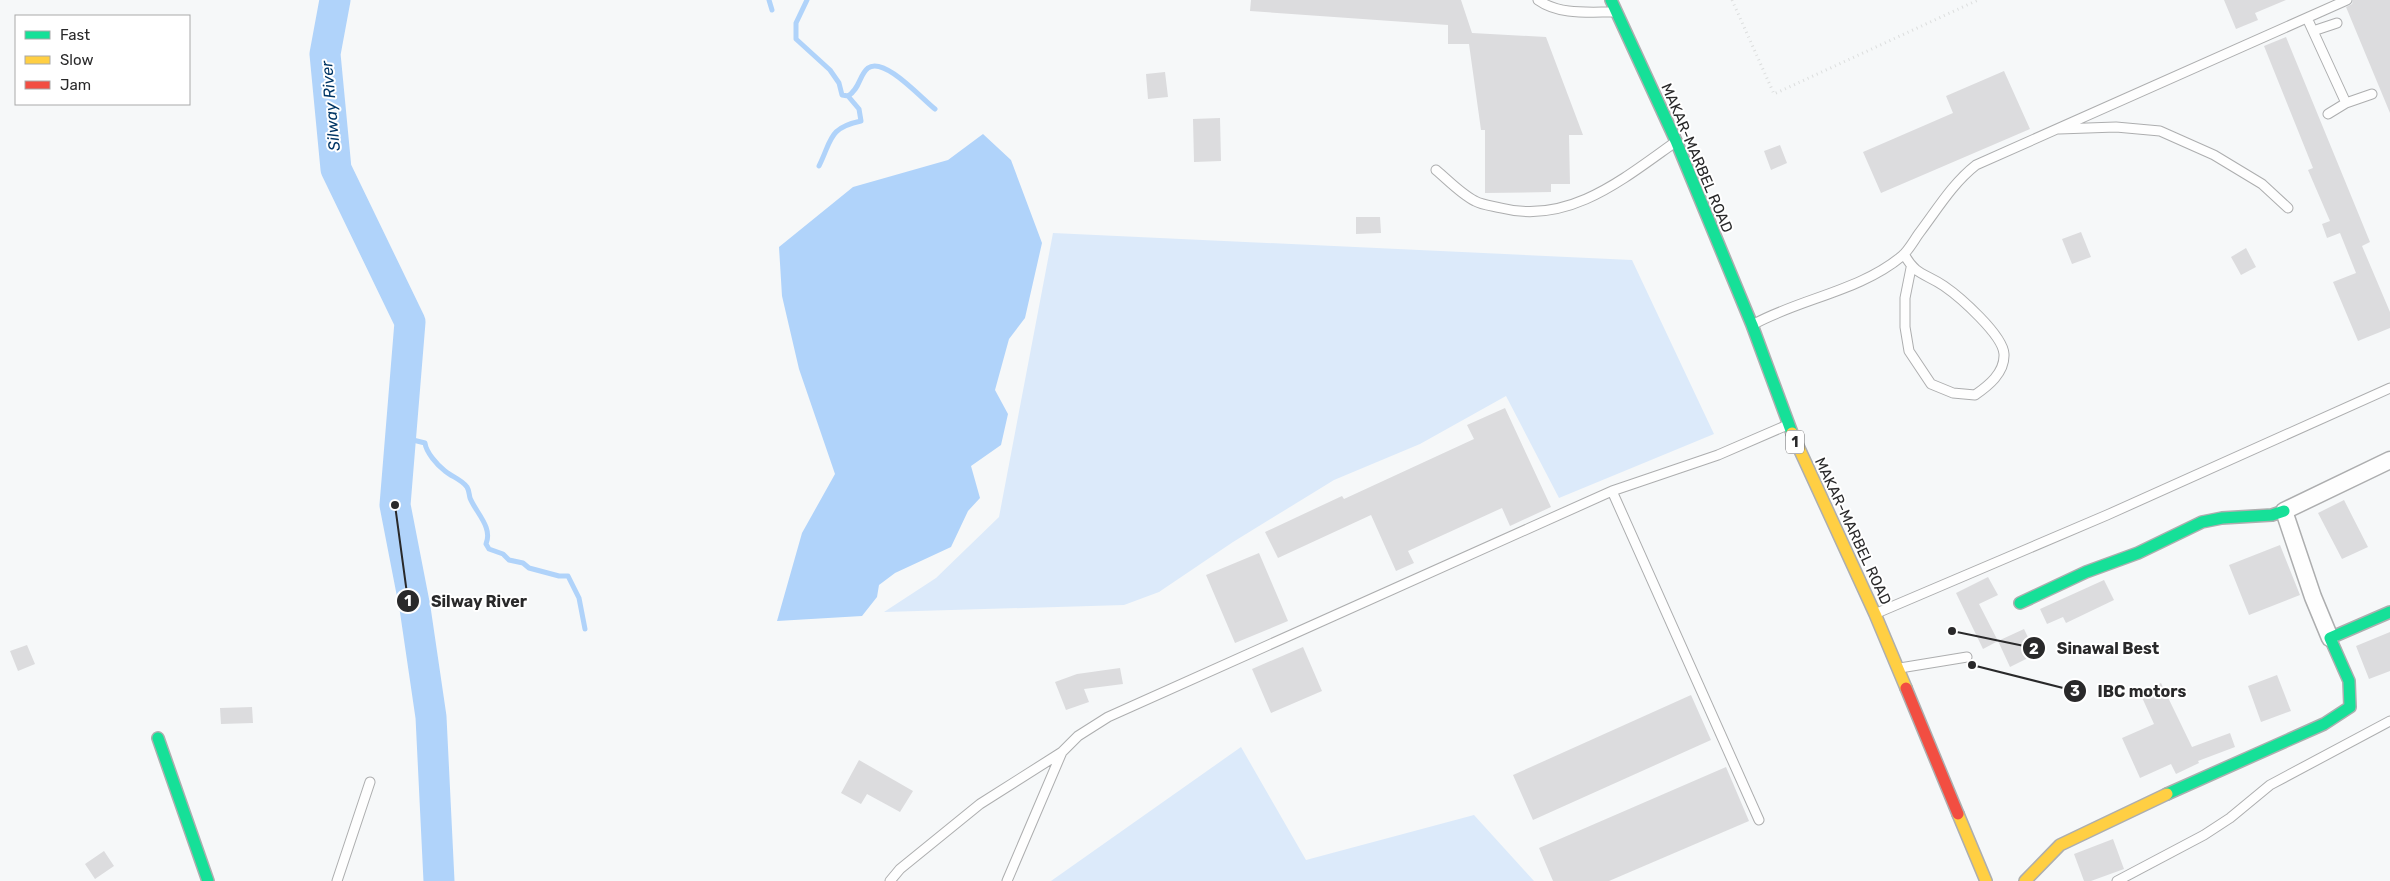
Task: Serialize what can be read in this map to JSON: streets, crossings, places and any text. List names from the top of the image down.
{
  "streets": {
    "main road": ["MAKAR-MARBEL ROAD", "1"]
  },
  "water": ["Silway River"],
  "places": ["Silway River", "Sinawal Best", "IBC motors"],
  "legend": ["Fast", "Slow", "Jam"]
}
